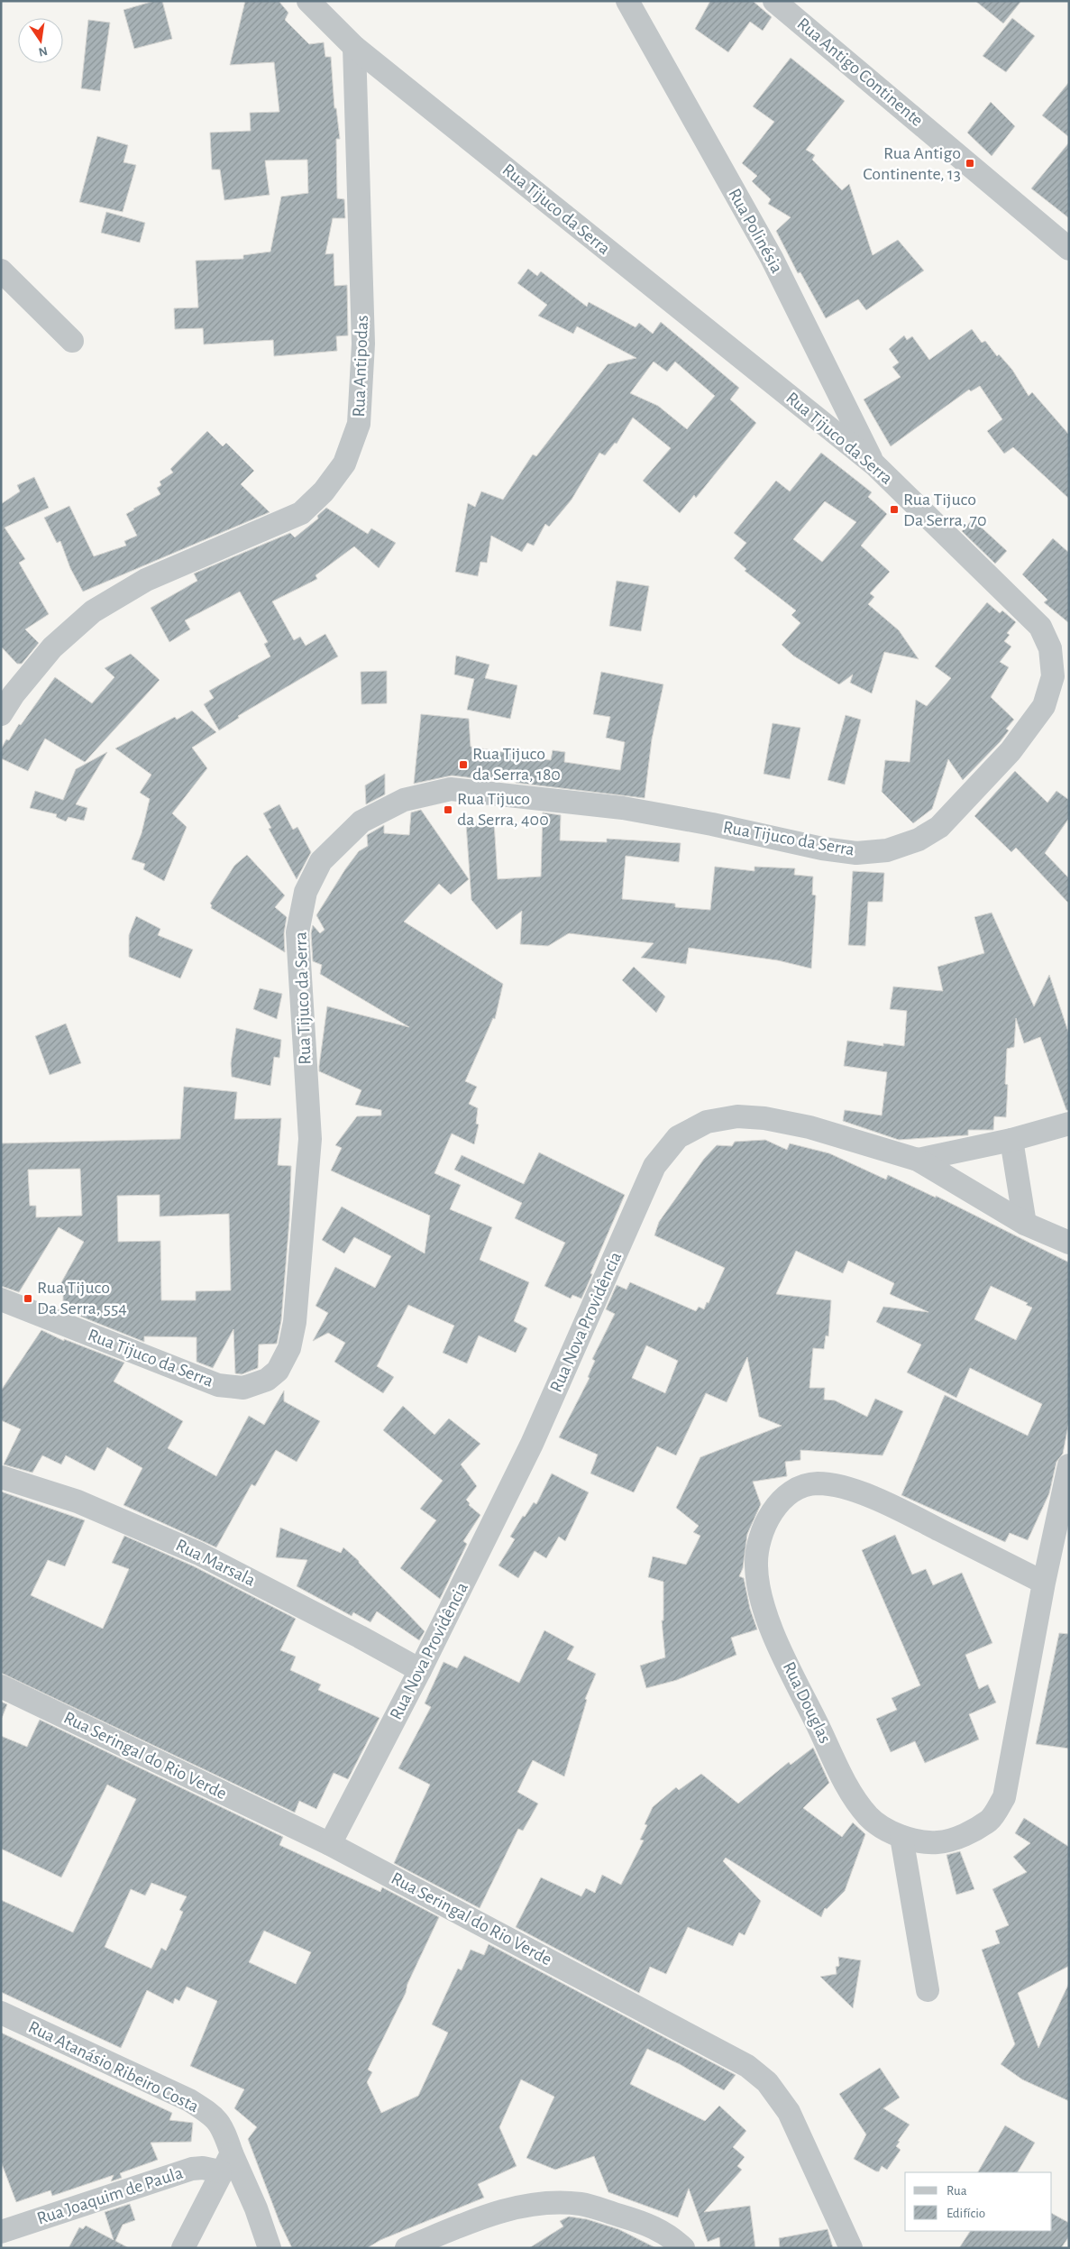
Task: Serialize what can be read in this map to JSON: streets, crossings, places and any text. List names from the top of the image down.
{
  "streets": {
    "street": [
      "Rua Antigo Continente",
      "Rua Tijuco da Serra",
      "Rua Polinésia",
      "Rua Antipodas",
      "Rua Nova Providência",
      "Rua Marsala",
      "Rua Douglas",
      "Rua Seringal do Rio Verde",
      "Rua Atanásio Ribeiro Costa",
      "Rua Joaquim de Paula"
    ]
  },
  "crossings": [
    ["Rua Tijuco da Serra", "Rua Polinésia"],
    ["Rua Tijuco da Serra", "Rua Antipodas"],
    ["Rua Nova Providência", "Rua Marsala"],
    ["Rua Nova Providência", "Rua Seringal do Rio Verde"],
    ["Rua Atanásio Ribeiro Costa", "Rua Joaquim de Paula"]
  ],
  "places": {
    "transit": [
      "Rua Antigo Continente, 13",
      "Rua Tijuco Da Serra, 70",
      "Rua Tijuco da Serra, 180",
      "Rua Tijuco da Serra, 400",
      "Rua Tijuco Da Serra, 554"
    ]
  },
  "legend": ["Rua", "Edifício"],
  "north": "bottom"
}
